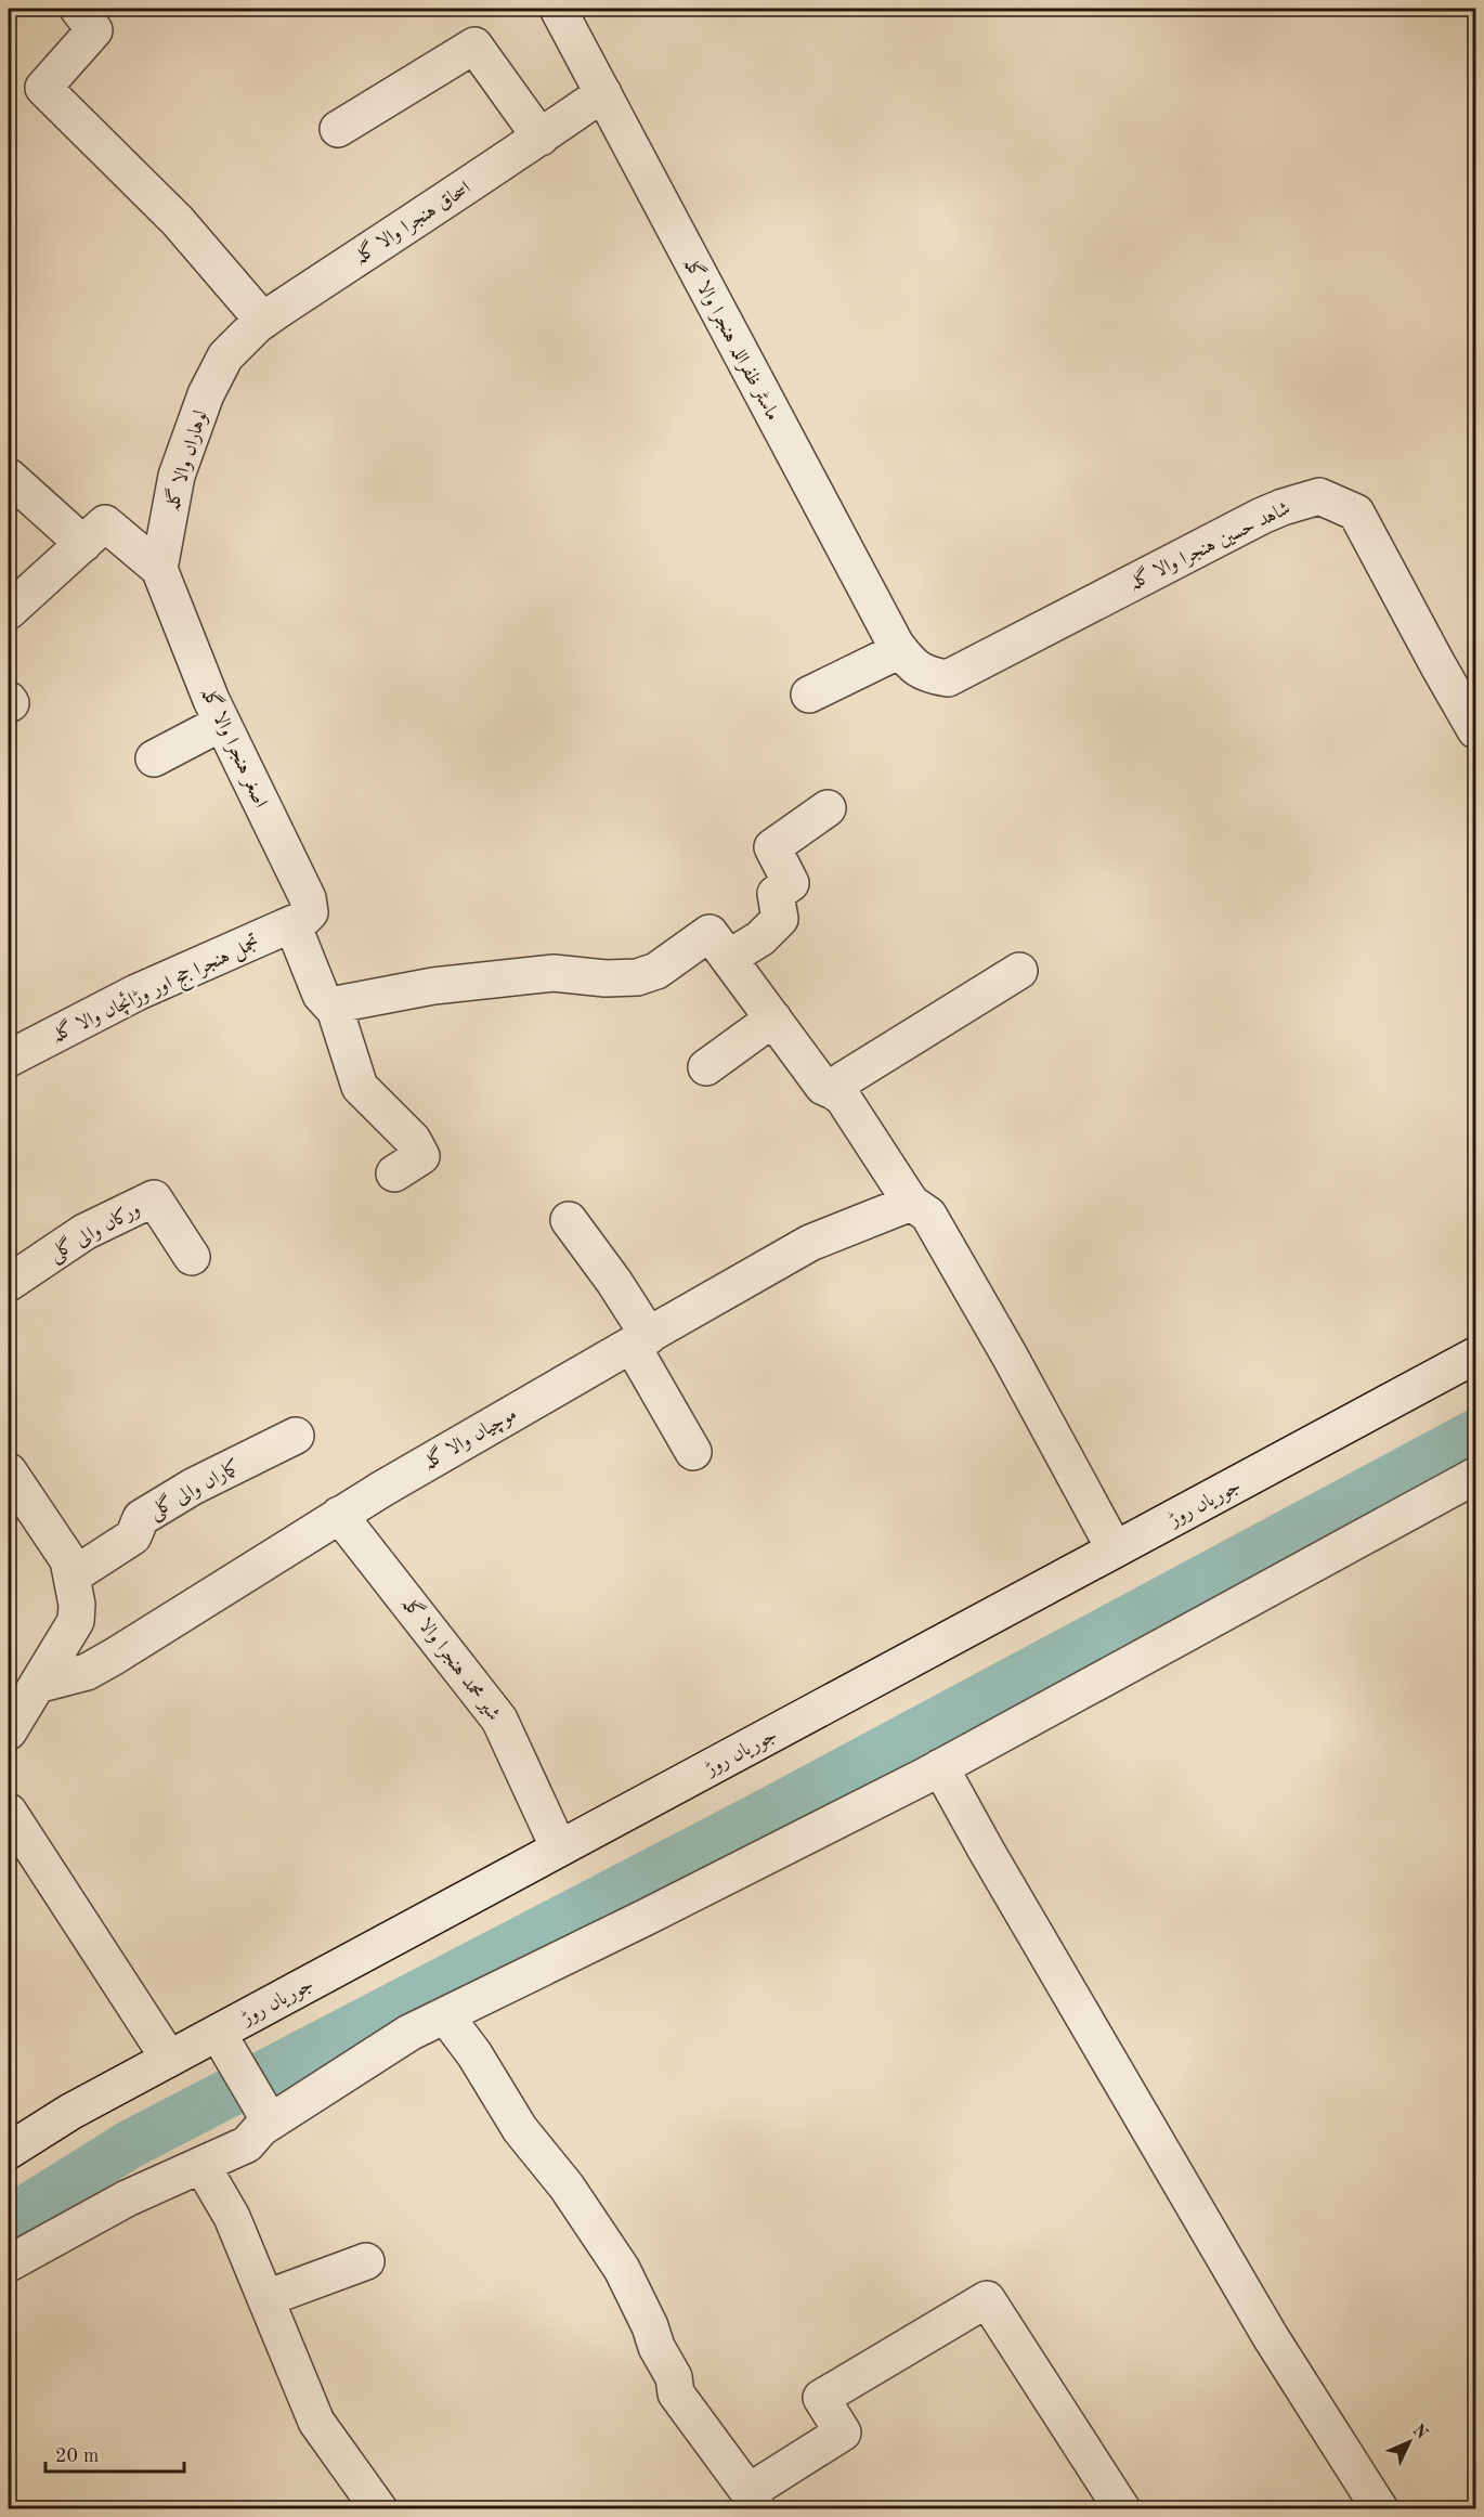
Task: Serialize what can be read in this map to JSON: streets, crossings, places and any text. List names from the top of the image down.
{
  "streets": {
    "street": [
      "اسحاق ہنجرا والا گلہ",
      "ماسٹر ظفراللہ ہنجرا والا گلہ",
      "لوہاراں والا گلہ",
      "شاہد حسین ہنجرا والا گلہ",
      "اصغر ہنجرا والا گلہ",
      "تجمل ہنجرا جج اور وڑائچاں والا گلہ",
      "ورکاں والی گلی",
      "موچیاں والا گلہ",
      "کماراں والی گلی",
      "جوریاں روڑ",
      "شیر محمد ہنجرا والا گلہ"
    ]
  },
  "crossings": [
    ["اسحاق ہنجرا والا گلہ", "ماسٹر ظفراللہ ہنجرا والا گلہ"],
    ["اسحاق ہنجرا والا گلہ", "لوہاراں والا گلہ"],
    ["ماسٹر ظفراللہ ہنجرا والا گلہ", "شاہد حسین ہنجرا والا گلہ"],
    ["لوہاراں والا گلہ", "اصغر ہنجرا والا گلہ"],
    ["اصغر ہنجرا والا گلہ", "تجمل ہنجرا جج اور وڑائچاں والا گلہ"],
    ["موچیاں والا گلہ", "شیر محمد ہنجرا والا گلہ"],
    ["جوریاں روڑ", "شیر محمد ہنجرا والا گلہ"]
  ],
  "scale_bar": "20 m",
  "north": "top right"
}
